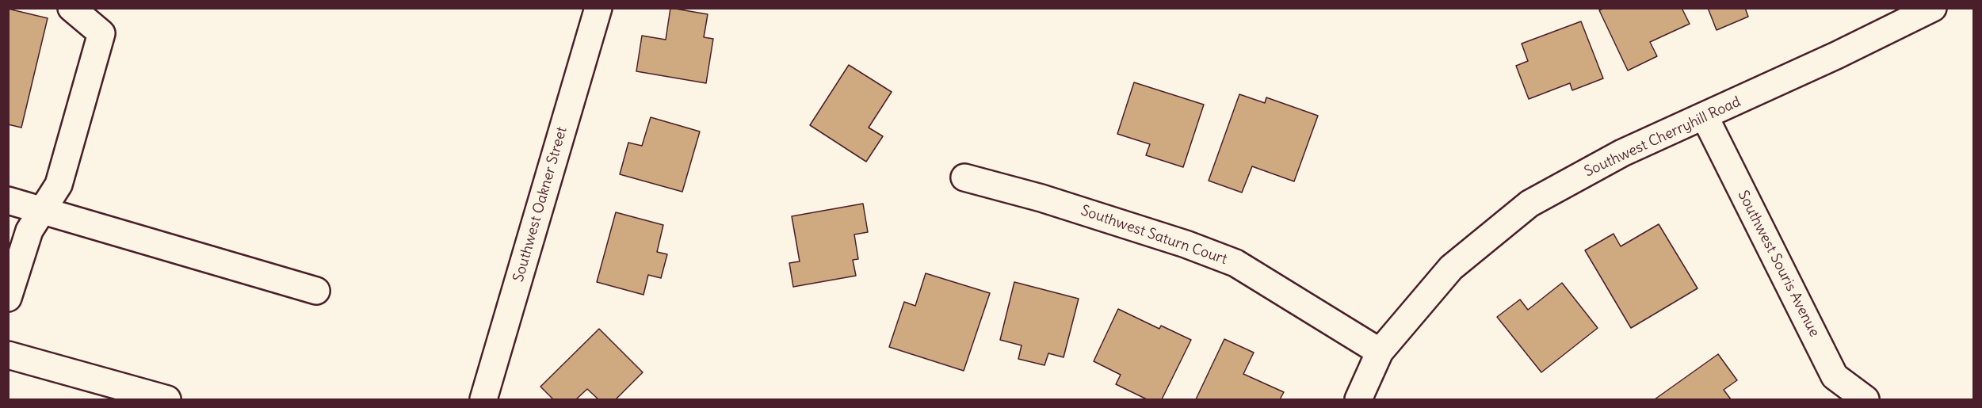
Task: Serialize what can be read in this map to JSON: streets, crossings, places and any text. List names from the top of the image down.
{
  "streets": {
    "street": [
      "Southwest Cherryhill Road",
      "Southwest Oakner Street",
      "Southwest Saturn Court",
      "Southwest Souris Avenue"
    ]
  },
  "crossings": [
    ["Southwest Cherryhill Road", "Southwest Saturn Court"],
    ["Southwest Cherryhill Road", "Southwest Souris Avenue"]
  ]
}
